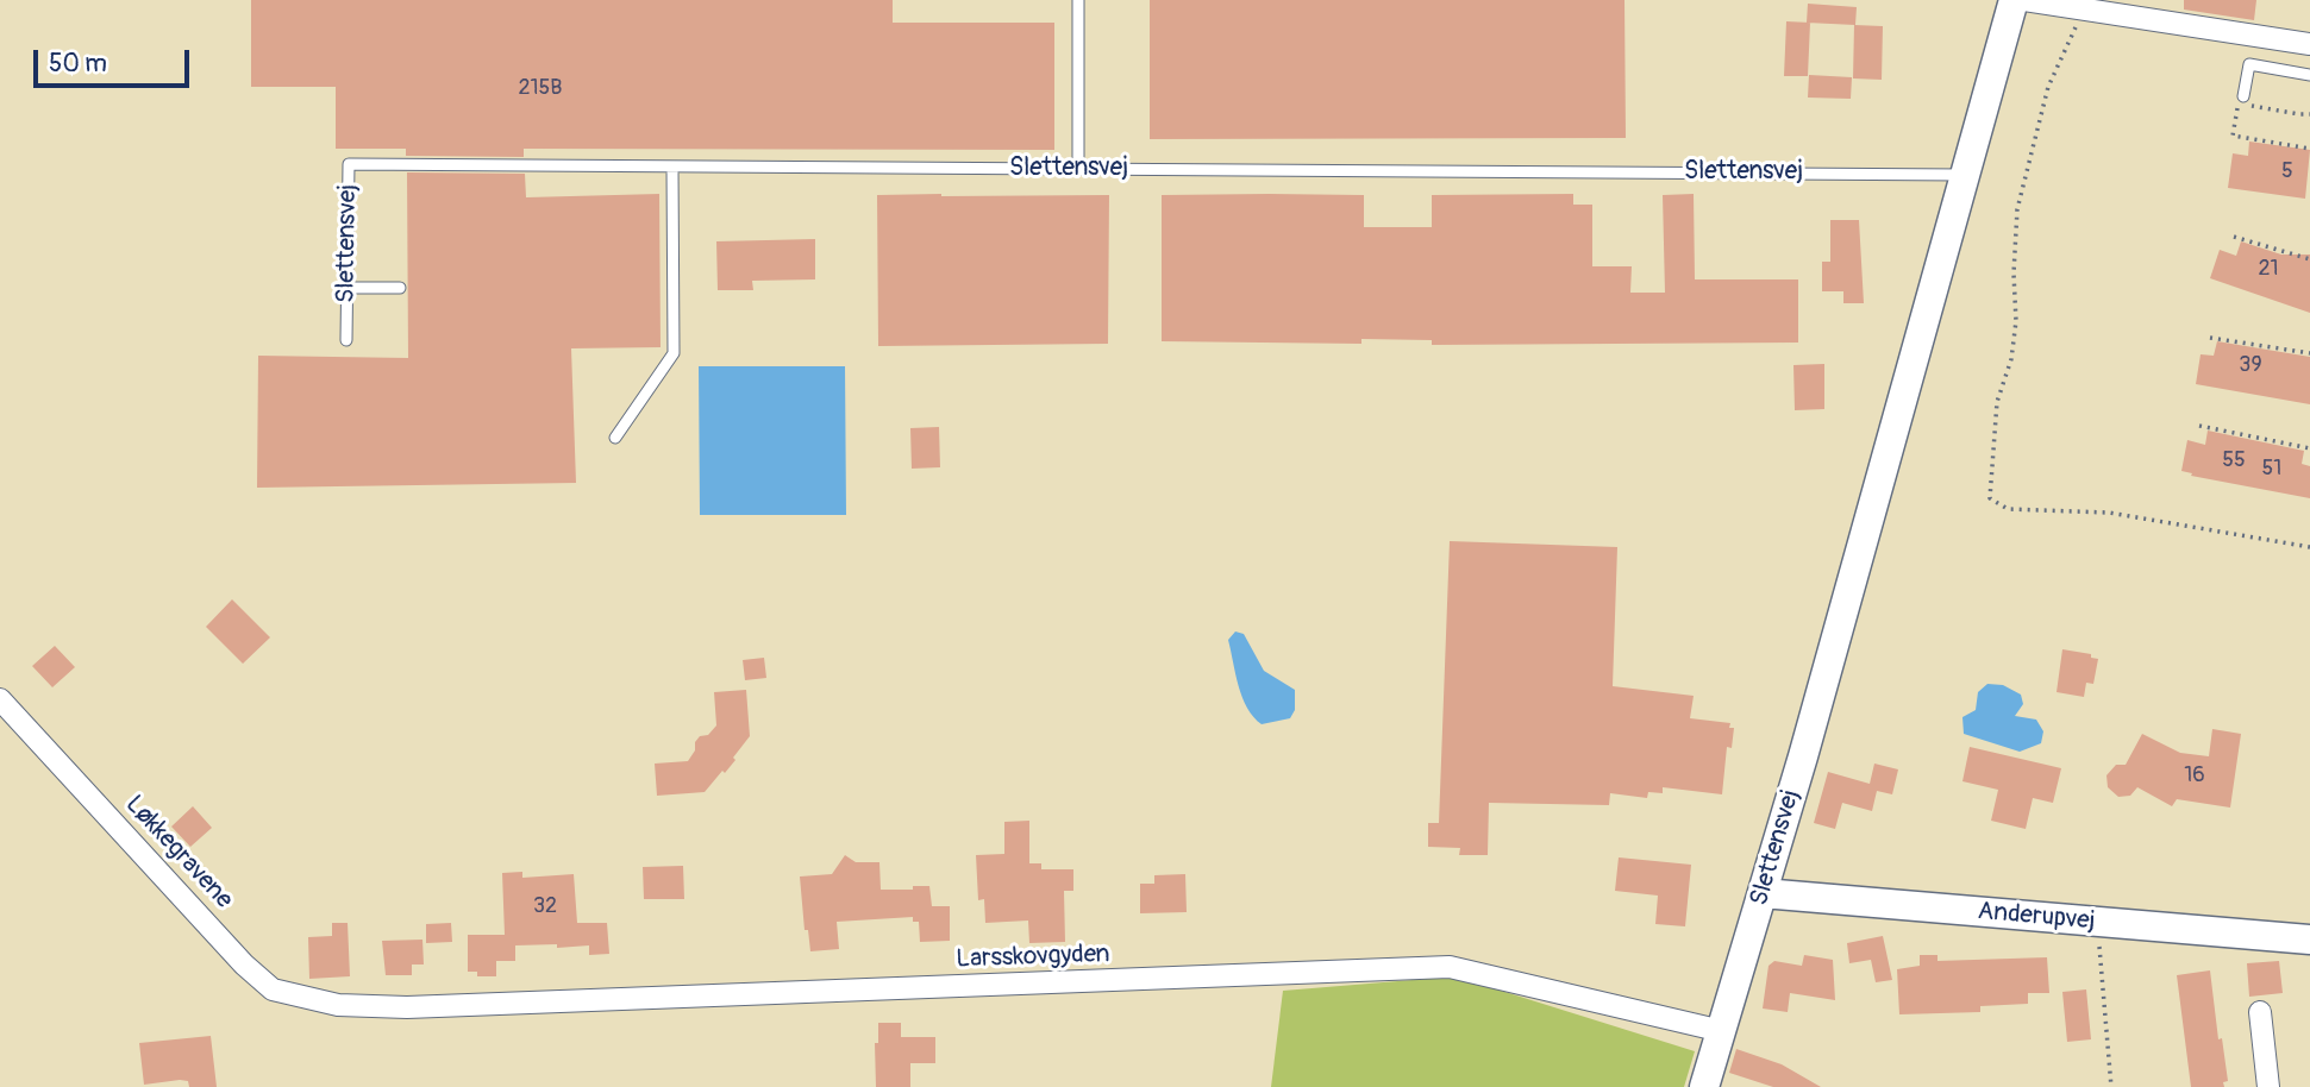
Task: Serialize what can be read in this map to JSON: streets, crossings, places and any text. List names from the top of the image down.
{
  "streets": {
    "street": [
      "Slettensvej",
      "Løkkegravene",
      "Anderupvej",
      "Larsskovgyden"
    ]
  },
  "crossings": [
    ["Slettensvej", "Anderupvej"],
    ["Slettensvej", "Larsskovgyden"],
    ["Løkkegravene", "Larsskovgyden"]
  ],
  "house_numbers": [
    "215B",
    "5",
    "21",
    "39",
    "55",
    "51",
    "16",
    "32"
  ],
  "scale_bar": "50 m"
}
